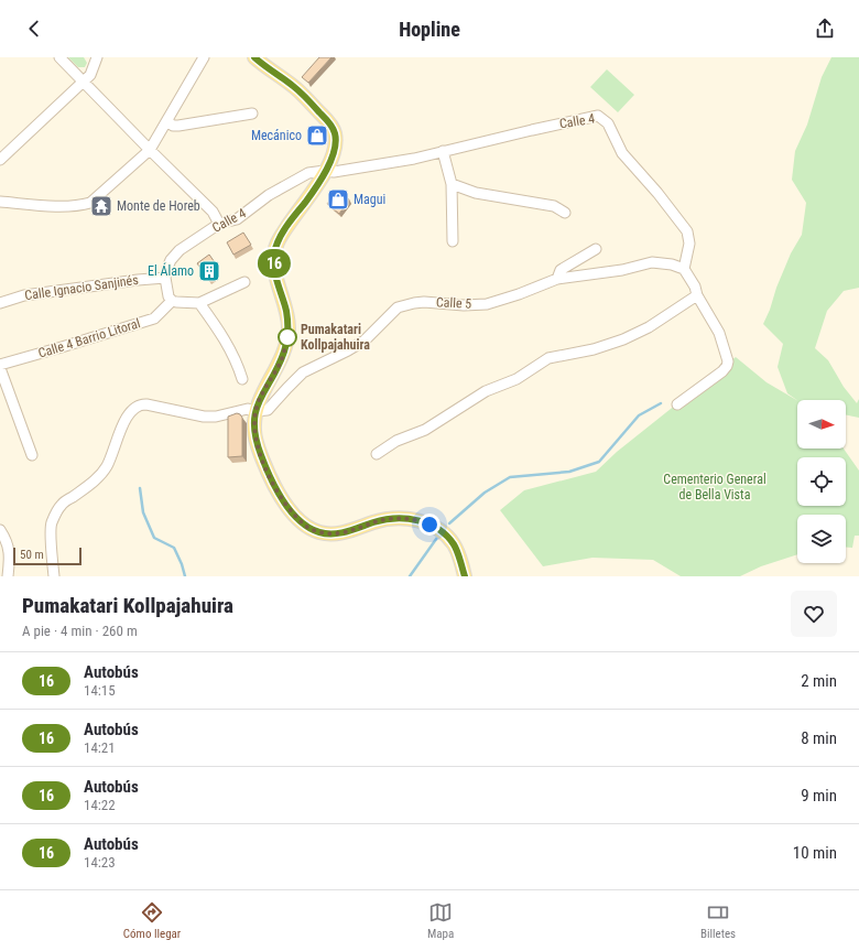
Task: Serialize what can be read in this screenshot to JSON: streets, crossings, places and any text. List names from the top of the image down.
{
  "streets": {
    "street": [
      "Calle 4",
      "Calle Ignacio Sanjinés",
      "Calle 5",
      "Calle 4 Barrio Litoral"
    ]
  },
  "crossings": [
    ["Calle 4", "Calle Ignacio Sanjinés"],
    ["Calle 4", "Calle 5"]
  ],
  "parks": ["Cementerio General de Bella Vista"],
  "places": {
    "shop": ["Mecánico", "Magui"],
    "temple": ["Monte de Horeb"],
    "building": ["El Álamo"],
    "other": ["Pumakatari Kollpajahuira"]
  },
  "lines": ["bus line 16"],
  "scale_bar": "50 m",
  "north": "right",
  "page": {
    "header": "Hopline",
    "on_map": "16",
    "scale": "50 m",
    "heading": ["Pumakatari Kollpajahuira", "A pie · 4 min · 260 m"],
    "list": [
      {
        "mark": "16",
        "name": "Autobús",
        "note": "14:15",
        "value": "2 min"
      },
      {
        "mark": "16",
        "name": "Autobús",
        "note": "14:21",
        "value": "8 min"
      },
      {
        "mark": "16",
        "name": "Autobús",
        "note": "14:22",
        "value": "9 min"
      },
      {
        "mark": "16",
        "name": "Autobús",
        "note": "14:23",
        "value": "10 min"
      }
    ],
    "tabs": ["Cómo llegar", "Mapa", "Billetes"]
  }
}
